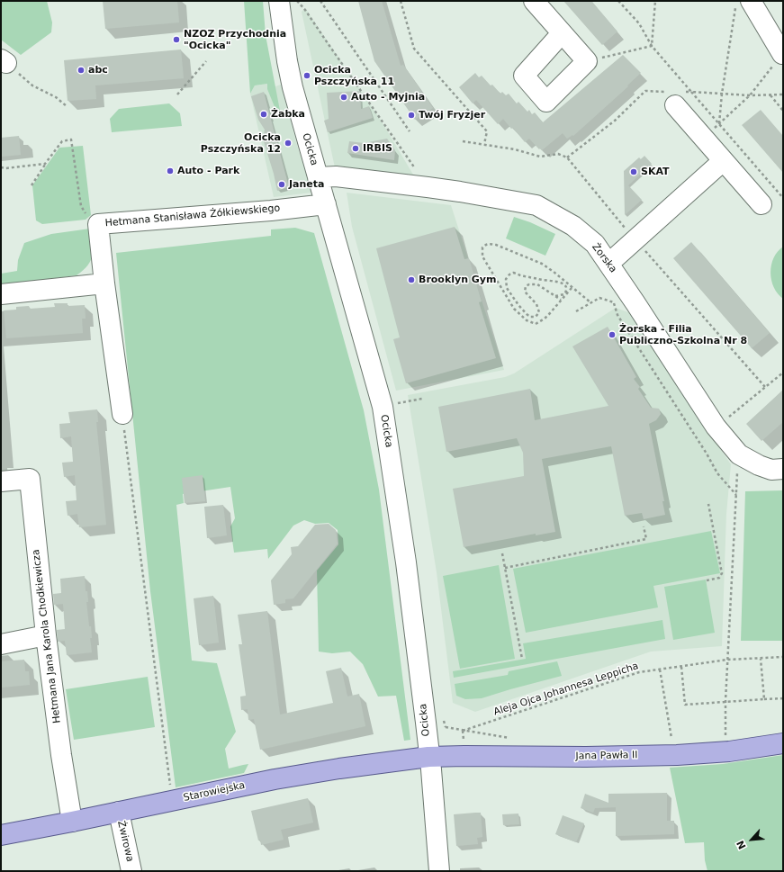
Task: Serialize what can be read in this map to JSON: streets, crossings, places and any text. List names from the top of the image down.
{
  "streets": {
    "main road": ["Jana Pawła II", "Starowiejska"],
    "street": [
      "Ocicka",
      "Hetmana Stanisława Żółkiewskiego",
      "Żorska",
      "Hetmana Jana Karola Chodkiewicza",
      "Żwirowa"
    ],
    "path": ["Aleja Ojca Johannesa Leppicha"]
  },
  "crossings": [
    ["Ocicka", "Hetmana Stanisława Żółkiewskiego"],
    ["Ocicka", "Żorska"],
    ["Ocicka", "Jana Pawła II"],
    ["Ocicka", "Starowiejska"],
    ["Hetmana Jana Karola Chodkiewicza", "Starowiejska"],
    ["Jana Pawła II", "Starowiejska"],
    ["Starowiejska", "Żwirowa"]
  ],
  "places": [
    "NZOZ Przychodnia \"Ocicka\"",
    "abc",
    "Ocicka Pszczyńska 11",
    "Auto - Myjnia",
    "Żabka",
    "Twój Fryzjer",
    "Ocicka Pszczyńska 12",
    "IRBIS",
    "Auto - Park",
    "SKAT",
    "Janeta",
    "Brooklyn Gym",
    "Żorska - Filia Publiczno-Szkolna Nr 8"
  ],
  "north": "bottom left"
}
